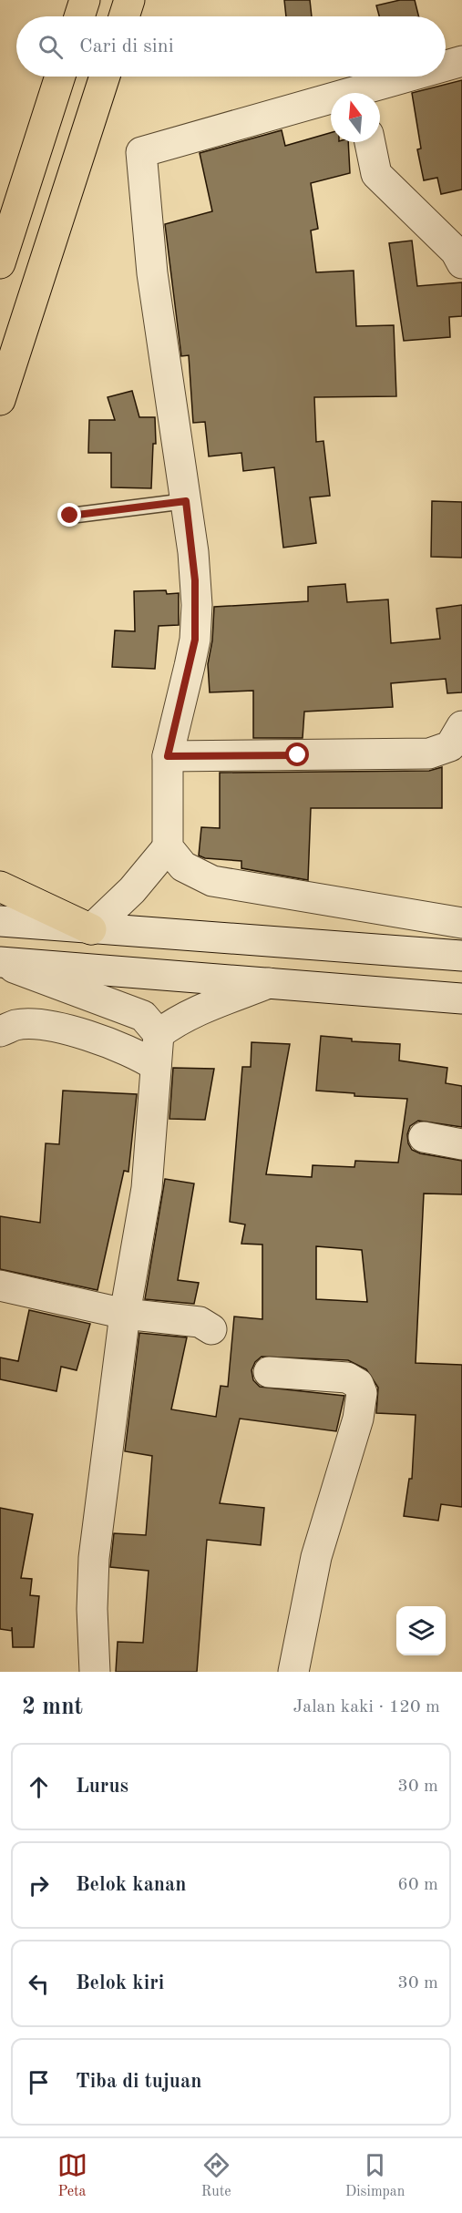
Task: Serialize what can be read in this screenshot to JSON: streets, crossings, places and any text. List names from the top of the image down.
{
  "north": "top",
  "page": {
    "search": "Cari di sini",
    "heading": ["2 mnt", "Jalan kaki · 120 m"],
    "list": [
      ["Lurus", "30 m"],
      ["Belok kanan", "60 m"],
      ["Belok kiri", "30 m"],
      "Tiba di tujuan"
    ],
    "nav": ["Peta", "Rute", "Disimpan"]
  }
}
